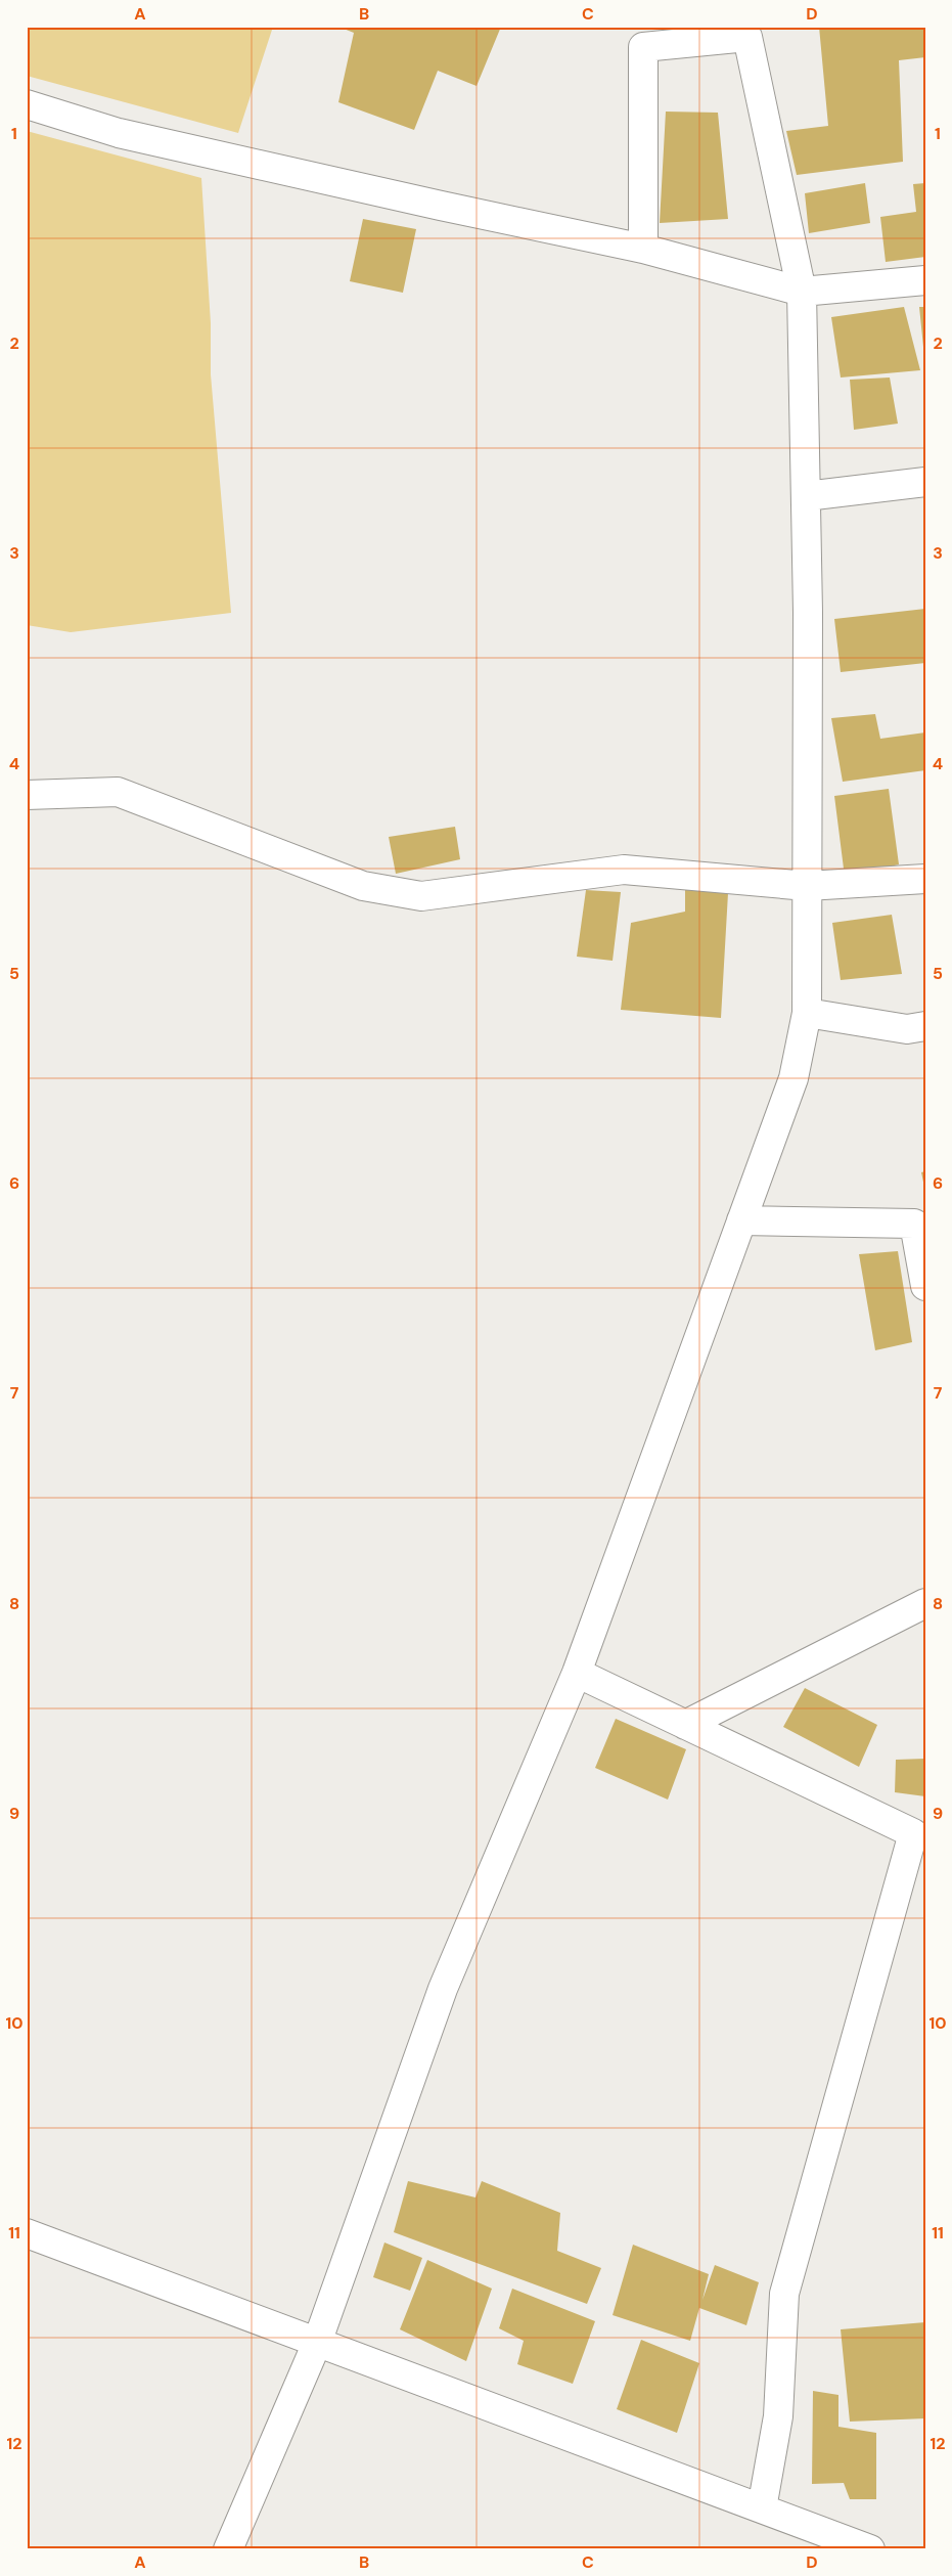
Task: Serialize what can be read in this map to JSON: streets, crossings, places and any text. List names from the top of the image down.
{
  "grid": {
    "columns": [
      "A",
      "B",
      "C",
      "D"
    ],
    "rows": [
      "1",
      "2",
      "3",
      "4",
      "5",
      "6",
      "7",
      "8",
      "9",
      "10",
      "11",
      "12"
    ]
  }
}
